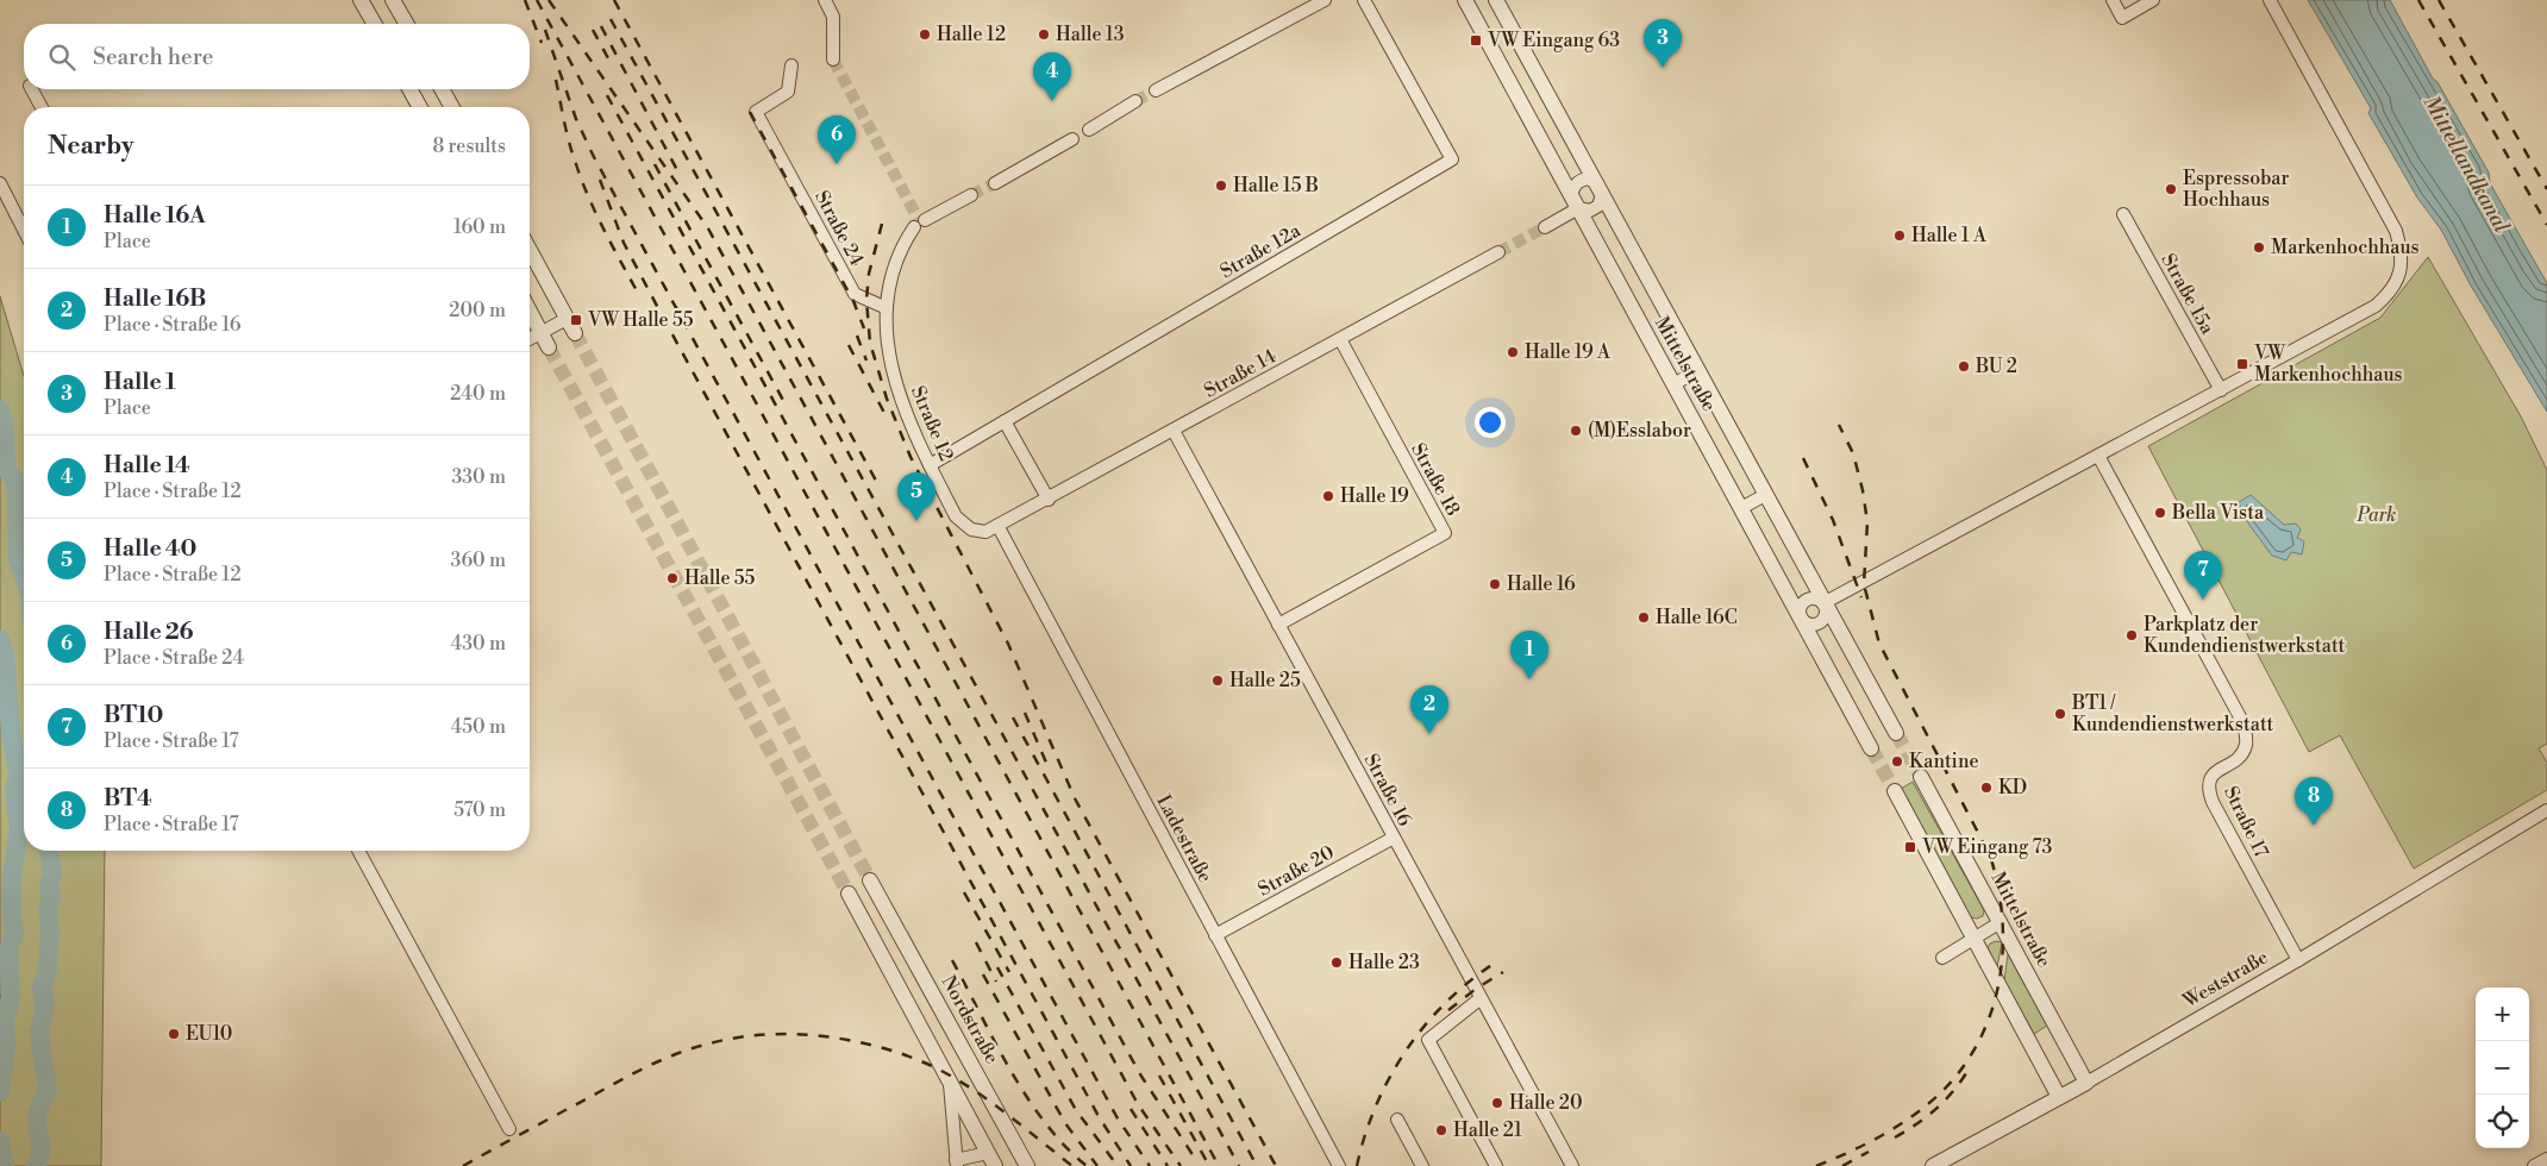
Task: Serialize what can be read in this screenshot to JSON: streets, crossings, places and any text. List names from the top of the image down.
{
  "streets": {
    "street": [
      "Straße 24",
      "Straße 12a",
      "Straße 15a",
      "Mittelstraße",
      "Straße 14",
      "Straße 12",
      "Straße 18",
      "Straße 16",
      "Straße 17",
      "Ladestraße",
      "Straße 20",
      "Weststraße",
      "Nordstraße"
    ]
  },
  "crossings": [
    ["Straße 24", "Straße 12"],
    ["Straße 12a", "Straße 12"],
    ["Mittelstraße", "Weststraße"],
    ["Straße 14", "Straße 12"],
    ["Straße 14", "Straße 18"],
    ["Straße 14", "Straße 16"],
    ["Straße 14", "Ladestraße"],
    ["Straße 12", "Ladestraße"],
    ["Straße 18", "Straße 16"],
    ["Straße 16", "Straße 20"],
    ["Straße 17", "Weststraße"],
    ["Ladestraße", "Straße 20"]
  ],
  "water": ["Mittellandkanal"],
  "parks": ["Park"],
  "places": {
    "other": [
      "Halle 12",
      "Halle 13",
      "Halle 15 B",
      "Espressobar Hochhaus",
      "Halle 1 A",
      "Markenhochhaus",
      "Halle 19 A",
      "BU 2",
      "(M)Esslabor",
      "Halle 19",
      "Bella Vista",
      "Halle 55",
      "Halle 16",
      "Halle 16C",
      "Parkplatz der Kundendienstwerkstatt",
      "Halle 25",
      "BT1 / Kundendienstwerkstatt",
      "Kantine",
      "KD",
      "Halle 23",
      "EU10",
      "Halle 20",
      "Halle 21"
    ],
    "transit": [
      "VW Eingang 63",
      "VW Halle 55",
      "VW Markenhochhaus",
      "VW Eingang 73"
    ]
  },
  "page": {
    "pins": [
      "3",
      "4",
      "6",
      "5",
      "7",
      "1",
      "2",
      "8"
    ],
    "search": "Search here",
    "heading": ["Nearby", "8 results"],
    "list": [
      {
        "mark": "1",
        "name": "Halle 16A",
        "note": "Place",
        "value": "160 m"
      },
      {
        "mark": "2",
        "name": "Halle 16B",
        "note": "Place · Straße 16",
        "value": "200 m"
      },
      {
        "mark": "3",
        "name": "Halle 1",
        "note": "Place",
        "value": "240 m"
      },
      {
        "mark": "4",
        "name": "Halle 14",
        "note": "Place · Straße 12",
        "value": "330 m"
      },
      {
        "mark": "5",
        "name": "Halle 40",
        "note": "Place · Straße 12",
        "value": "360 m"
      },
      {
        "mark": "6",
        "name": "Halle 26",
        "note": "Place · Straße 24",
        "value": "430 m"
      },
      {
        "mark": "7",
        "name": "BT10",
        "note": "Place · Straße 17",
        "value": "450 m"
      },
      {
        "mark": "8",
        "name": "BT4",
        "note": "Place · Straße 17",
        "value": "570 m"
      }
    ],
    "map_buttons": ["+", "−"]
  }
}
